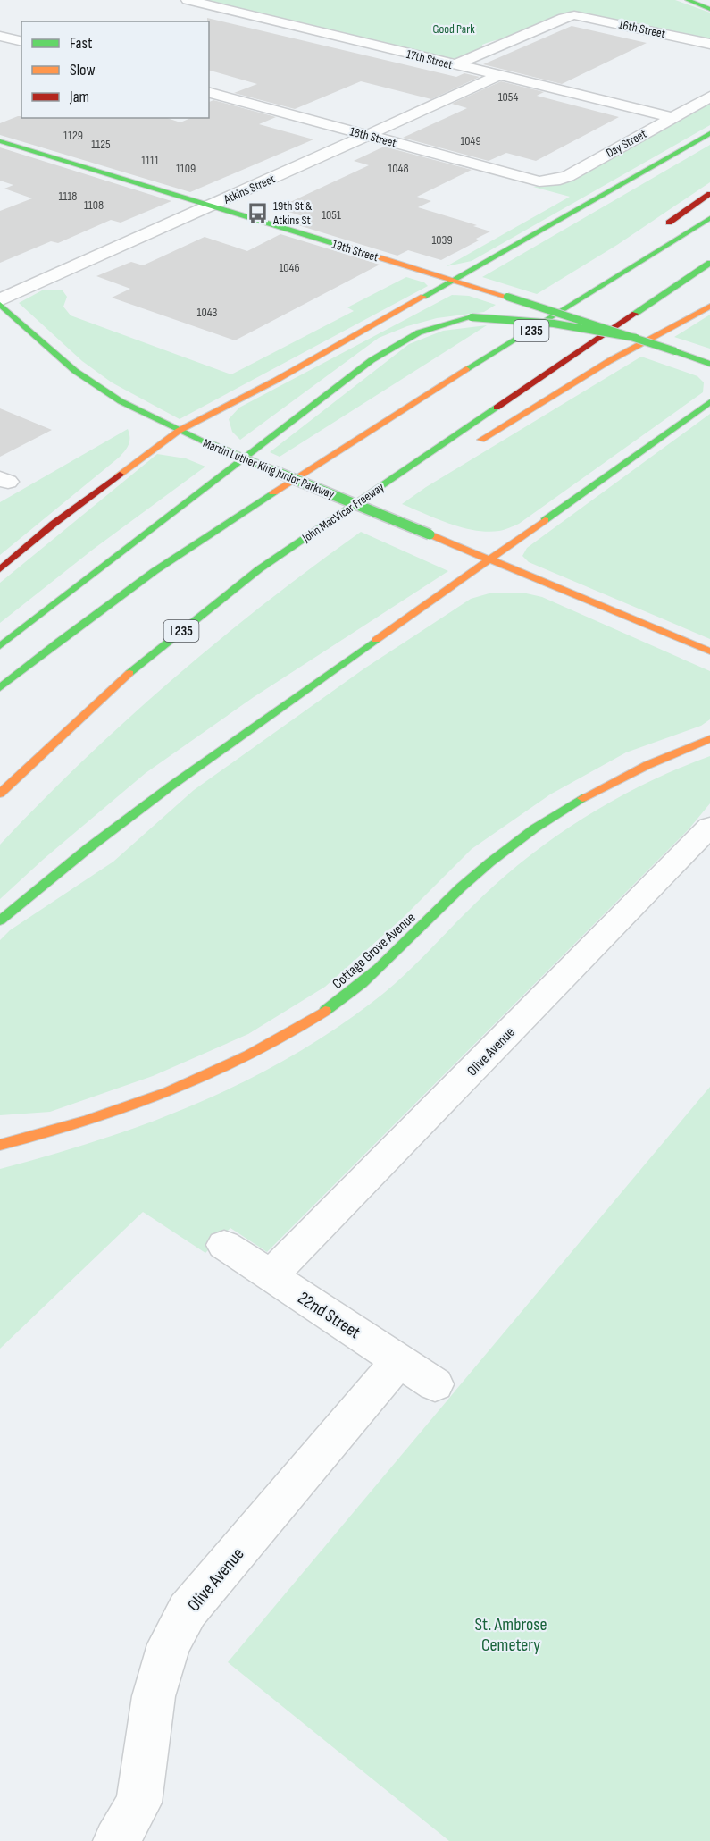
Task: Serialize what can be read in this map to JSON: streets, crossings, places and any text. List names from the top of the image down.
{
  "streets": {
    "main road": [
      "19th Street",
      "I 235",
      "Martin Luther King Junior Parkway",
      "John MacVicar Freeway",
      "Cottage Grove Avenue"
    ],
    "street": [
      "16th Street",
      "17th Street",
      "18th Street",
      "Day Street",
      "Atkins Street",
      "Olive Avenue",
      "22nd Street"
    ]
  },
  "crossings": [
    ["16th Street", "17th Street"],
    ["17th Street", "Day Street"],
    ["17th Street", "Atkins Street"],
    ["18th Street", "Day Street"],
    ["18th Street", "Atkins Street"],
    ["Atkins Street", "19th Street"],
    ["Olive Avenue", "22nd Street"]
  ],
  "parks": ["Good Park", "St. Ambrose Cemetery"],
  "places": {
    "bus stop": ["19th St & Atkins St"]
  },
  "house_numbers": [
    "1054",
    "1129",
    "1049",
    "1125",
    "1111",
    "1109",
    "1048",
    "1118",
    "1108",
    "1051",
    "1039",
    "1046",
    "1043"
  ],
  "legend": ["Fast", "Slow", "Jam"]
}
